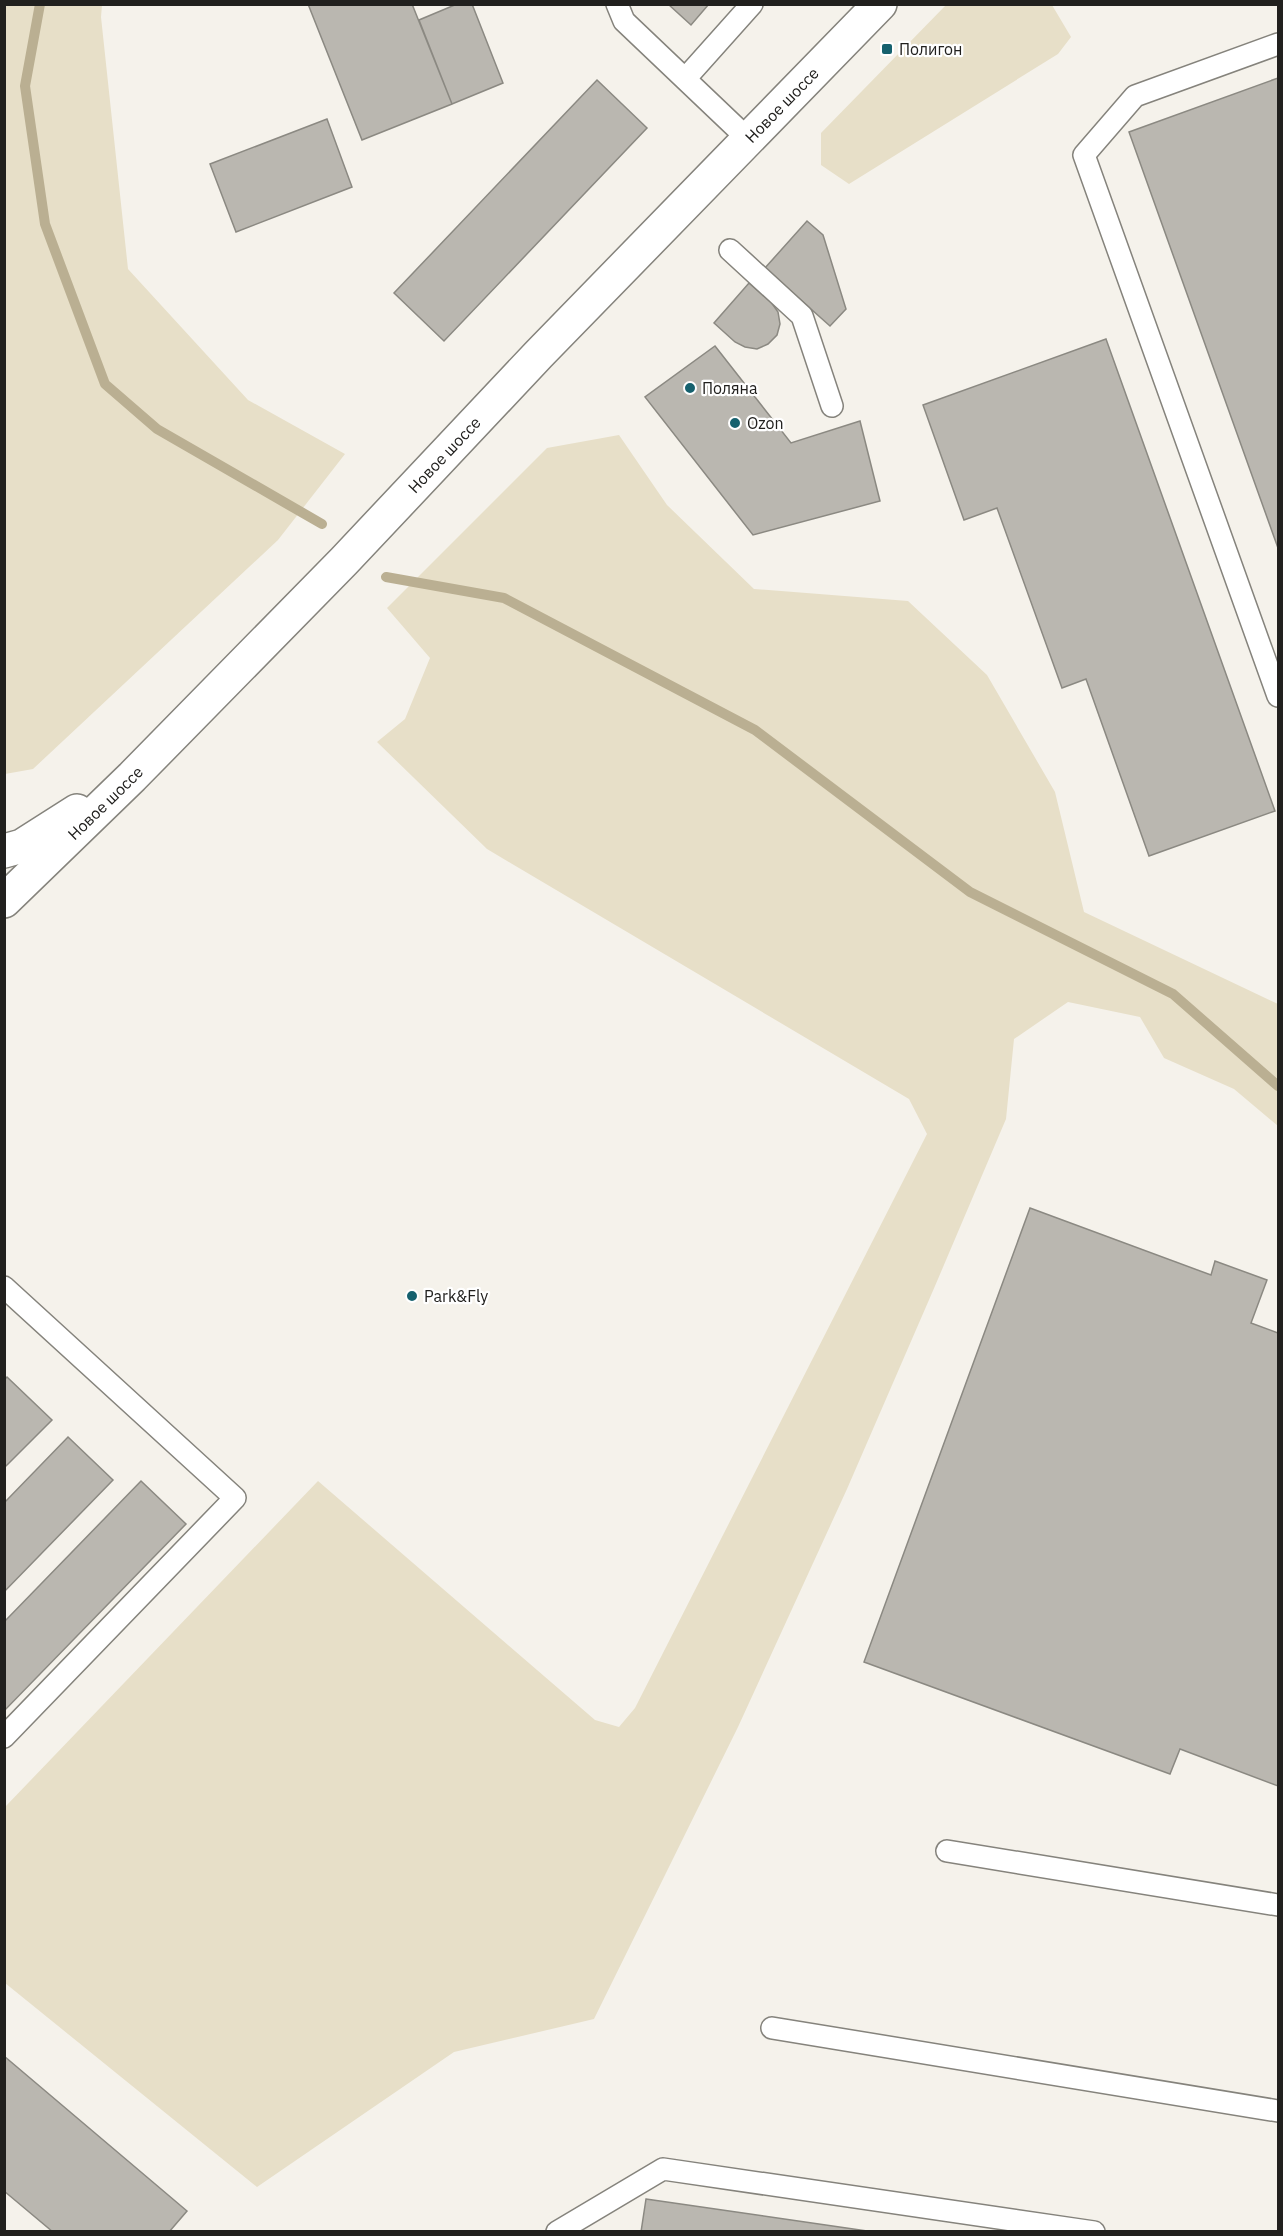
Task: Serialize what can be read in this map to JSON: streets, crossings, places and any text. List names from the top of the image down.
{
  "streets": {
    "main road": ["Новое шоссе"]
  },
  "places": {
    "transit": ["Полигон"],
    "other": ["Поляна", "Ozon", "Park&Fly"]
  }
}
